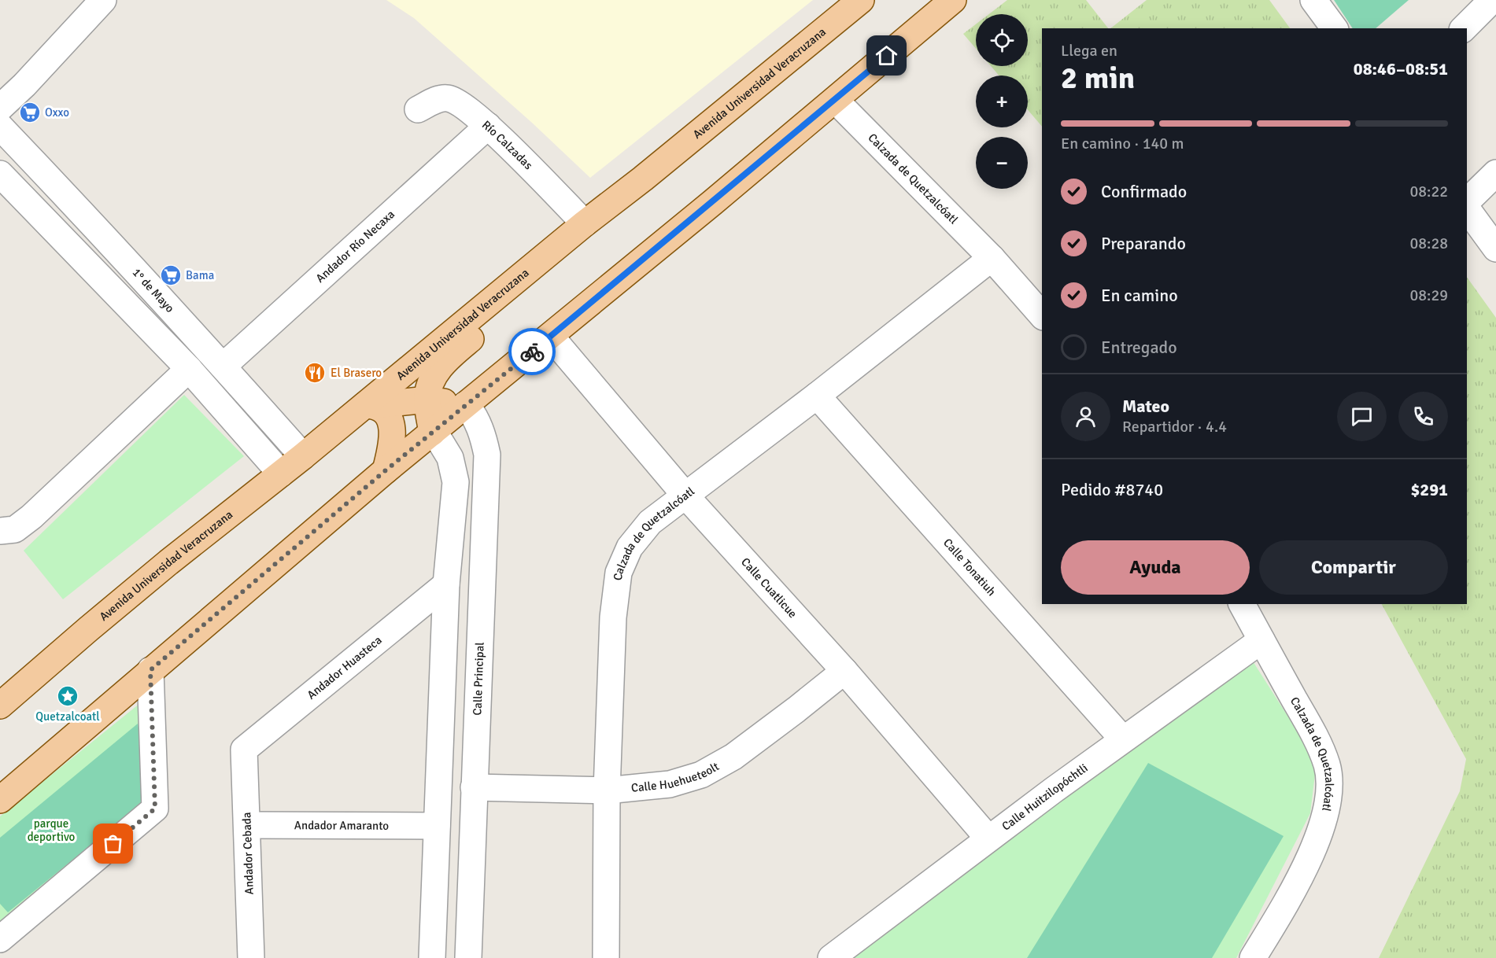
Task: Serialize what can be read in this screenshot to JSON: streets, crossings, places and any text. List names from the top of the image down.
{
  "streets": {
    "main road": ["Avenida Universidad Veracruzana"],
    "street": [
      "Río Calzadas",
      "Calzada de Quetzalcóatl",
      "Andador Río Necaxa",
      "1° de Mayo",
      "Calle Tonatiuh",
      "Calle Cuatlicue",
      "Andador Huasteca",
      "Calle Principal",
      "Calle Huehueteolt",
      "Calle Huitzilopóchtli",
      "Andador Amaranto",
      "Andador Cebada"
    ]
  },
  "crossings": [
    ["Avenida Universidad Veracruzana", "Río Calzadas"],
    ["Avenida Universidad Veracruzana", "1° de Mayo"],
    ["Río Calzadas", "Andador Río Necaxa"],
    ["Calzada de Quetzalcóatl", "Calle Tonatiuh"],
    ["Calzada de Quetzalcóatl", "Calle Cuatlicue"],
    ["Calzada de Quetzalcóatl", "Calle Huehueteolt"],
    ["Calzada de Quetzalcóatl", "Calle Huitzilopóchtli"],
    ["Andador Río Necaxa", "1° de Mayo"],
    ["Calle Tonatiuh", "Calle Huitzilopóchtli"],
    ["Calle Cuatlicue", "Calle Huehueteolt"],
    ["Calle Cuatlicue", "Calle Huitzilopóchtli"],
    ["Andador Huasteca", "Andador Cebada"],
    ["Calle Principal", "Calle Huehueteolt"],
    ["Andador Amaranto", "Andador Cebada"]
  ],
  "parks": ["parque deportivo"],
  "places": {
    "supermarket": ["Oxxo", "Bama"],
    "restaurant": ["El Brasero"],
    "place": ["Quetzalcoatl"]
  },
  "page": {
    "map_buttons": ["+", "−"],
    "heading": ["2 min", "Llega en", "08:46–08:51"],
    "panel": [
      "Mateo",
      "Repartidor · 4.4",
      "Pedido #8740",
      "$291"
    ],
    "bar": "En camino · 140 m",
    "list": [
      ["Confirmado", "08:22"],
      ["Preparando", "08:28"],
      ["En camino", "08:29"],
      "Entregado"
    ],
    "buttons": ["Ayuda", "Compartir"]
  }
}
